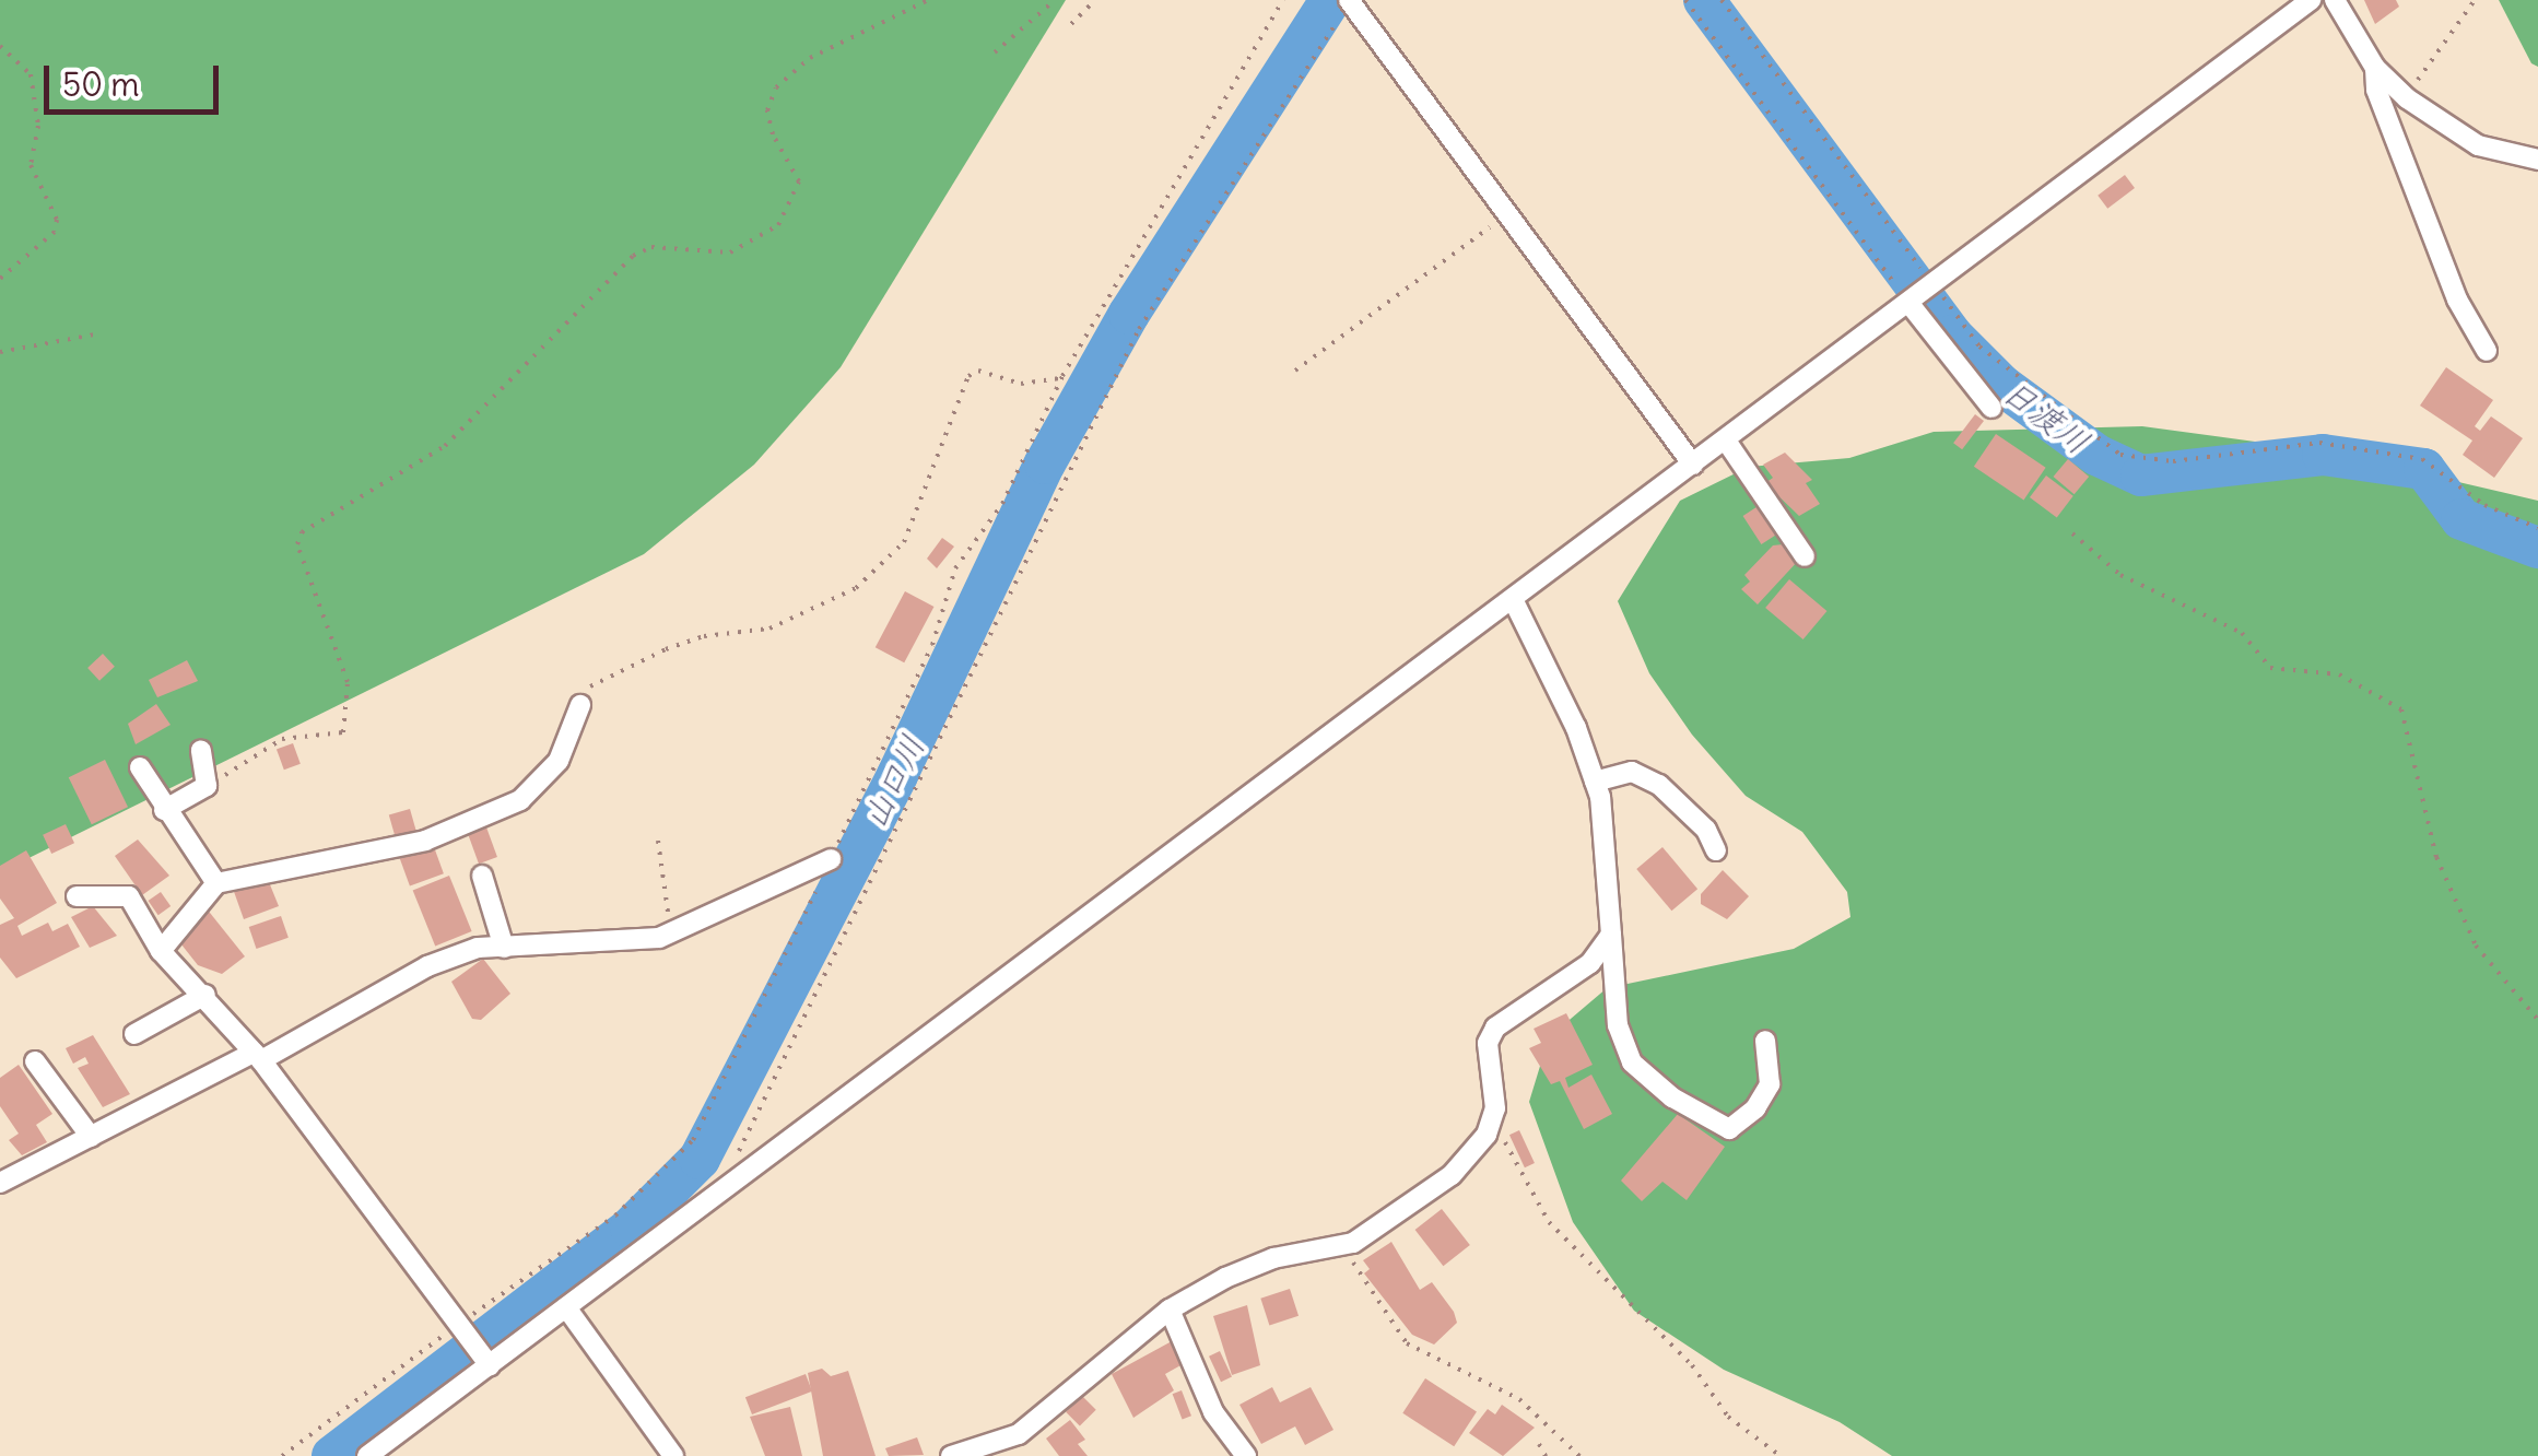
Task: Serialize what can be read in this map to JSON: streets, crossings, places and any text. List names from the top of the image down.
{
  "water": ["日渡川", "山口川"],
  "scale_bar": "50 m"
}
